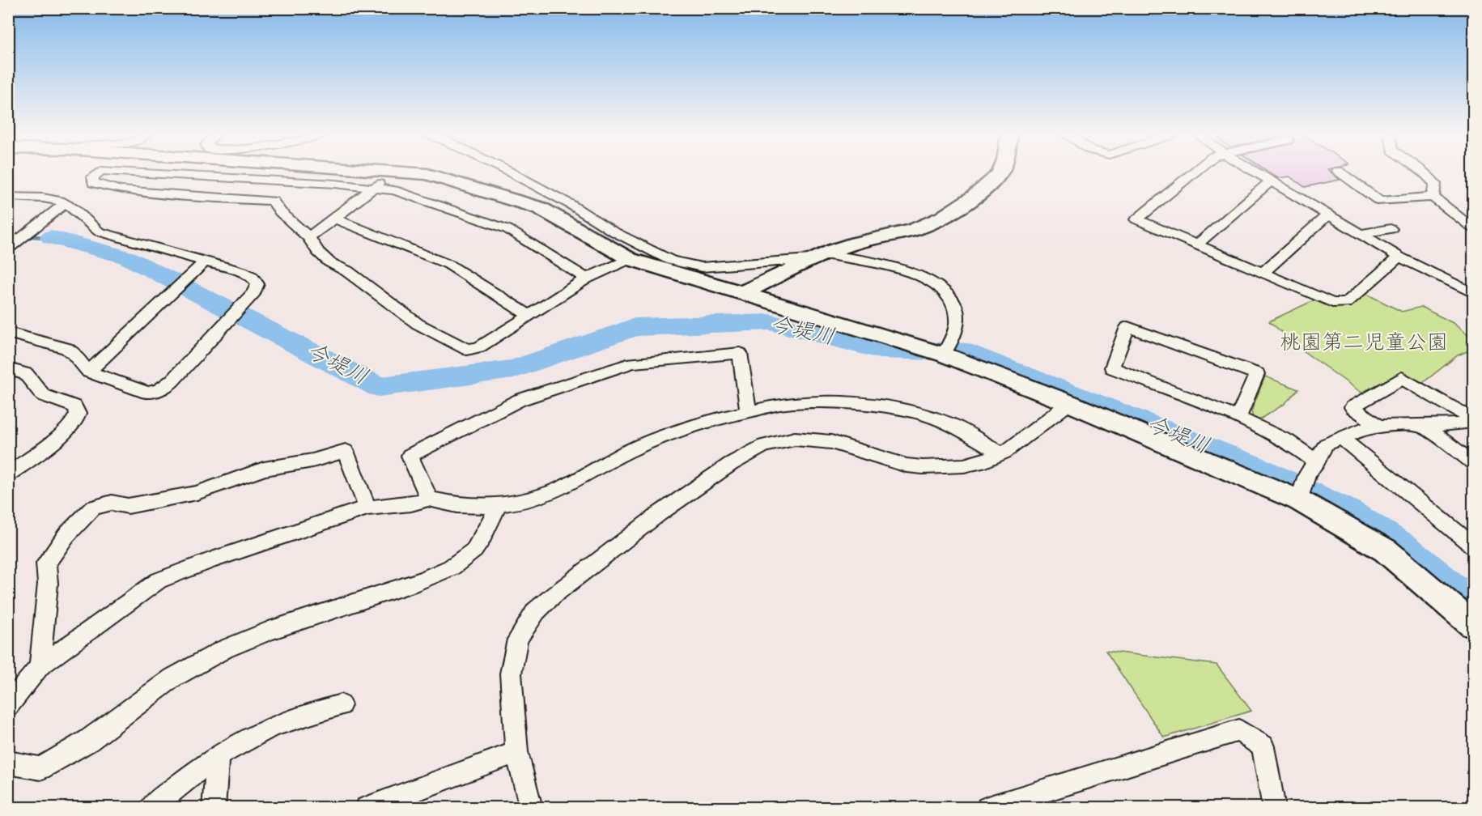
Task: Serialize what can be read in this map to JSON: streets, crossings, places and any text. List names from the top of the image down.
{
  "water": ["今堤川"],
  "parks": ["桃園第二児童公園"]
}
